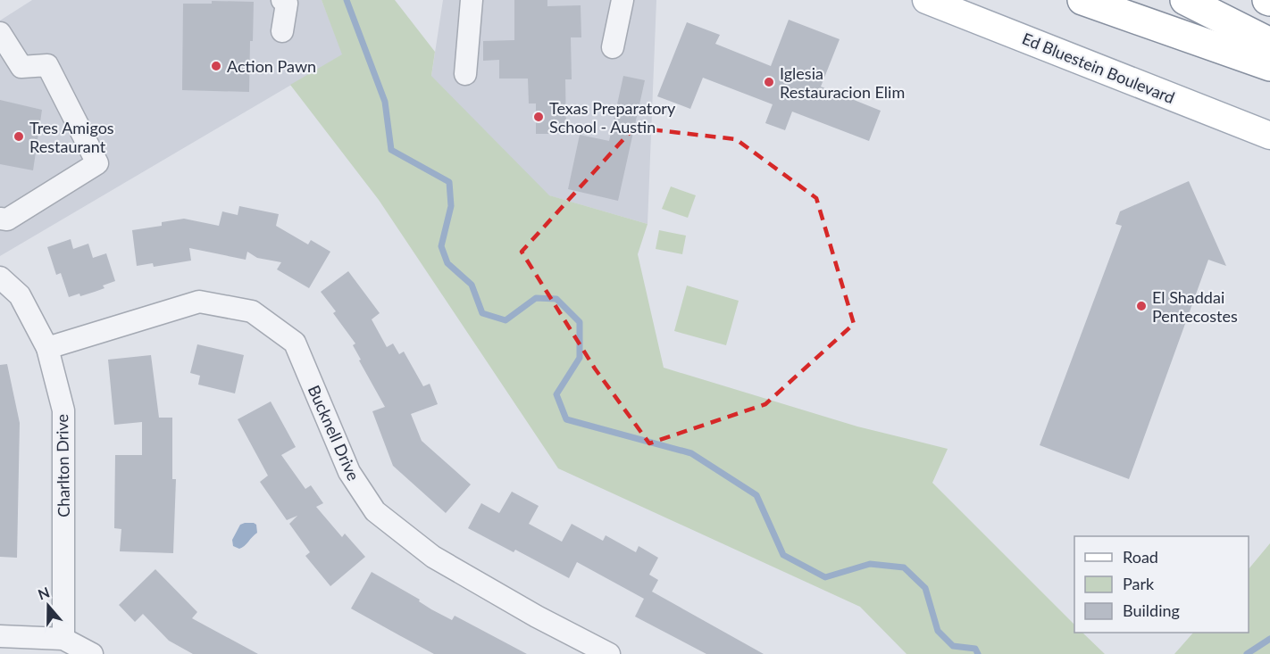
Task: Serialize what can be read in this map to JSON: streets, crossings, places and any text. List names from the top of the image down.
{
  "streets": {
    "main road": ["Ed Bluestein Boulevard"],
    "street": ["Bucknell Drive", "Charlton Drive"]
  },
  "crossings": [
    ["Bucknell Drive", "Charlton Drive"]
  ],
  "places": [
    "Action Pawn",
    "Iglesia Restauracion Elim",
    "Texas Preparatory School - Austin",
    "Tres Amigos Restaurant",
    "El Shaddai Pentecostes"
  ],
  "legend": ["Road", "Park", "Building"],
  "north": "top"
}
